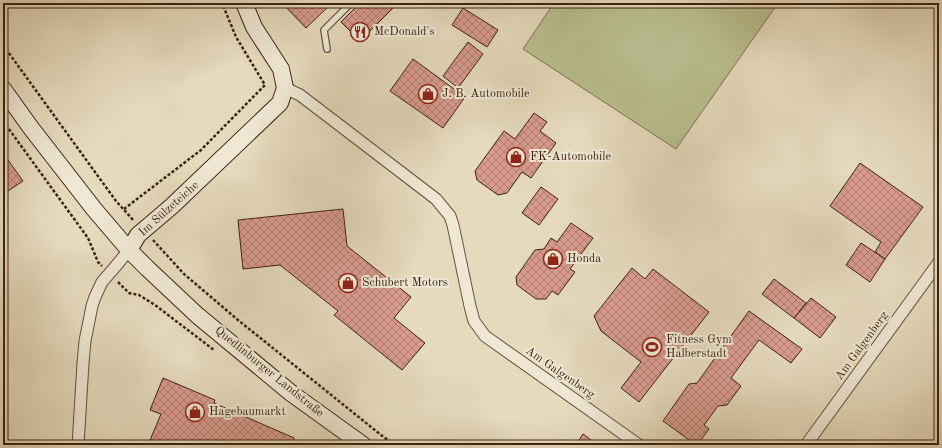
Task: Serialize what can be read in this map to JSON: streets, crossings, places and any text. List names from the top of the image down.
{
  "streets": {
    "main road": ["Im Sülzeteiche", "Quedlinburger Landstraße"],
    "street": ["Am Galgenberg"]
  },
  "crossings": [
    ["Im Sülzeteiche", "Am Galgenberg"],
    ["Im Sülzeteiche", "Quedlinburger Landstraße"]
  ],
  "places": {
    "restaurant": ["McDonald's"],
    "shop": [
      "J. B. Automobile",
      "FK-Automobile",
      "Honda",
      "Schubert Motors",
      "Hagebaumarkt"
    ],
    "sports": ["Fitness Gym Halberstadt"]
  }
}
